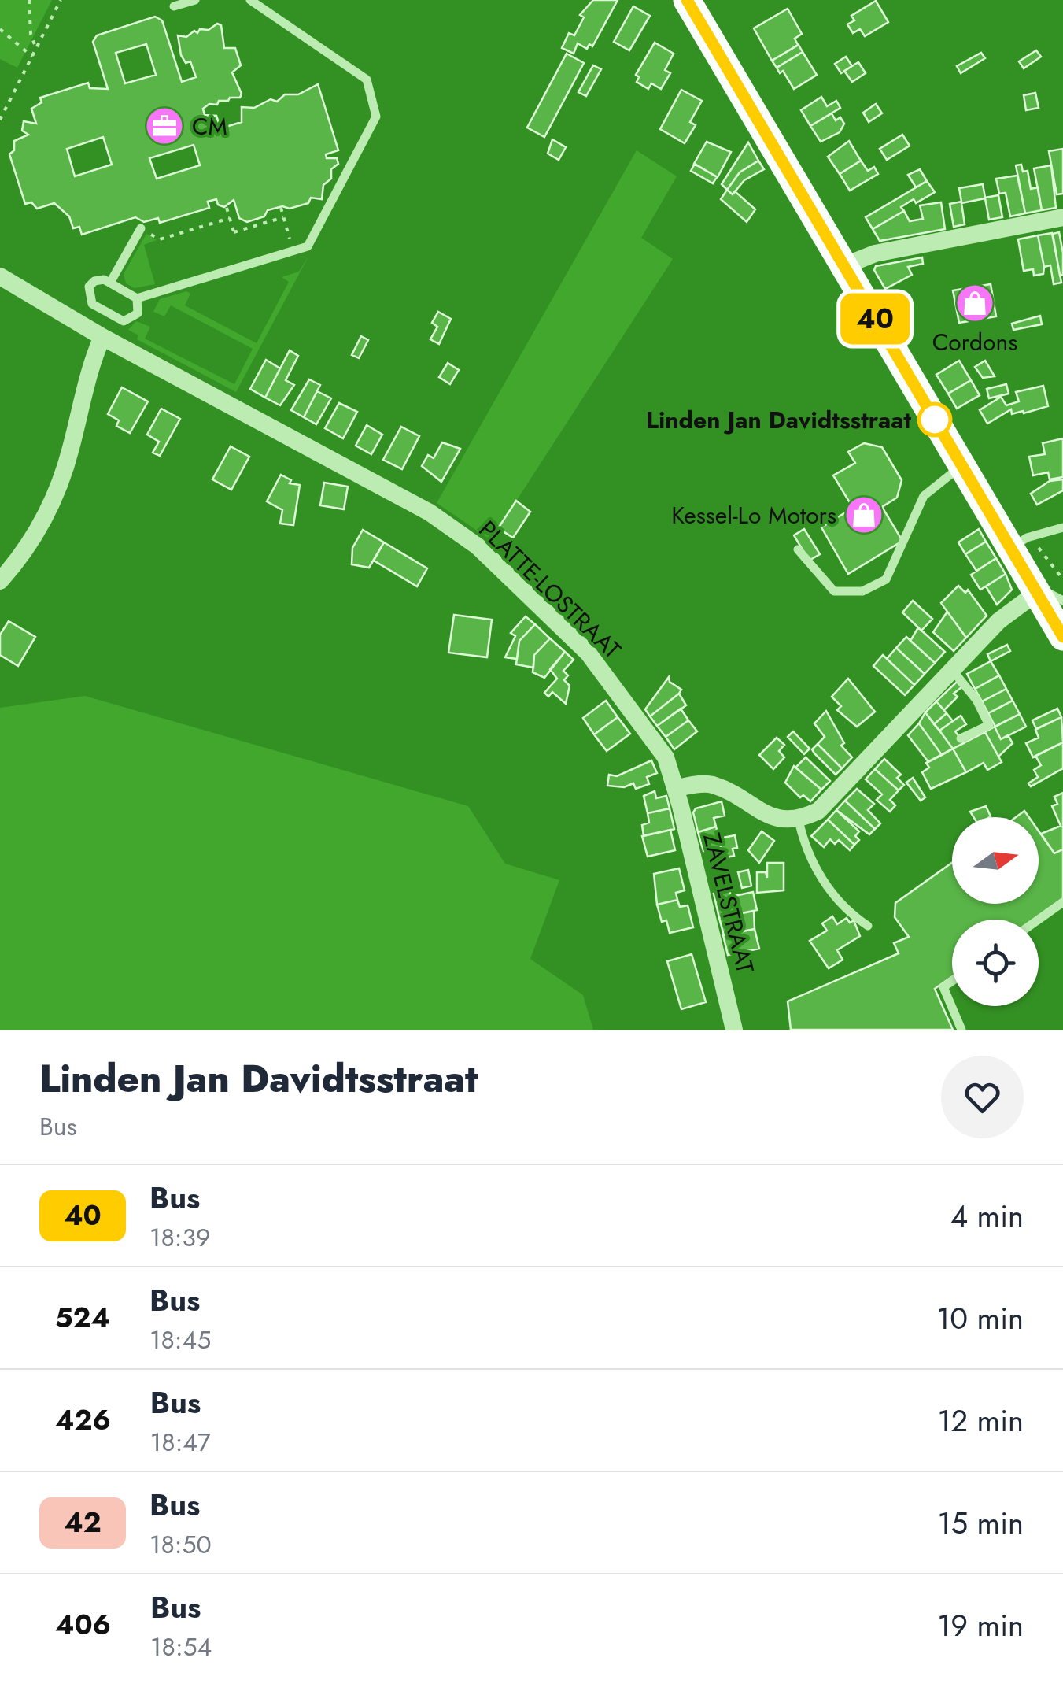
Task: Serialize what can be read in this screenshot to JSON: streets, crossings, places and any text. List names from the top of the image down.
{
  "streets": {
    "street": ["PLATTE-LOSTRAAT", "ZAVELSTRAAT"]
  },
  "crossings": [
    ["PLATTE-LOSTRAAT", "ZAVELSTRAAT"]
  ],
  "places": {
    "office": ["CM"],
    "shop": ["Cordons", "Kessel-Lo Motors"],
    "other": ["Linden Jan Davidtsstraat"]
  },
  "lines": ["bus line 40"],
  "north": "right",
  "page": {
    "on_map": "40",
    "heading": ["Linden Jan Davidtsstraat", "Bus"],
    "list": [
      {
        "mark": "40",
        "name": "Bus",
        "note": "18:39",
        "value": "4 min"
      },
      {
        "mark": "524",
        "name": "Bus",
        "note": "18:45",
        "value": "10 min"
      },
      {
        "mark": "426",
        "name": "Bus",
        "note": "18:47",
        "value": "12 min"
      },
      {
        "mark": "42",
        "name": "Bus",
        "note": "18:50",
        "value": "15 min"
      },
      {
        "mark": "406",
        "name": "Bus",
        "note": "18:54",
        "value": "19 min"
      }
    ]
  }
}
